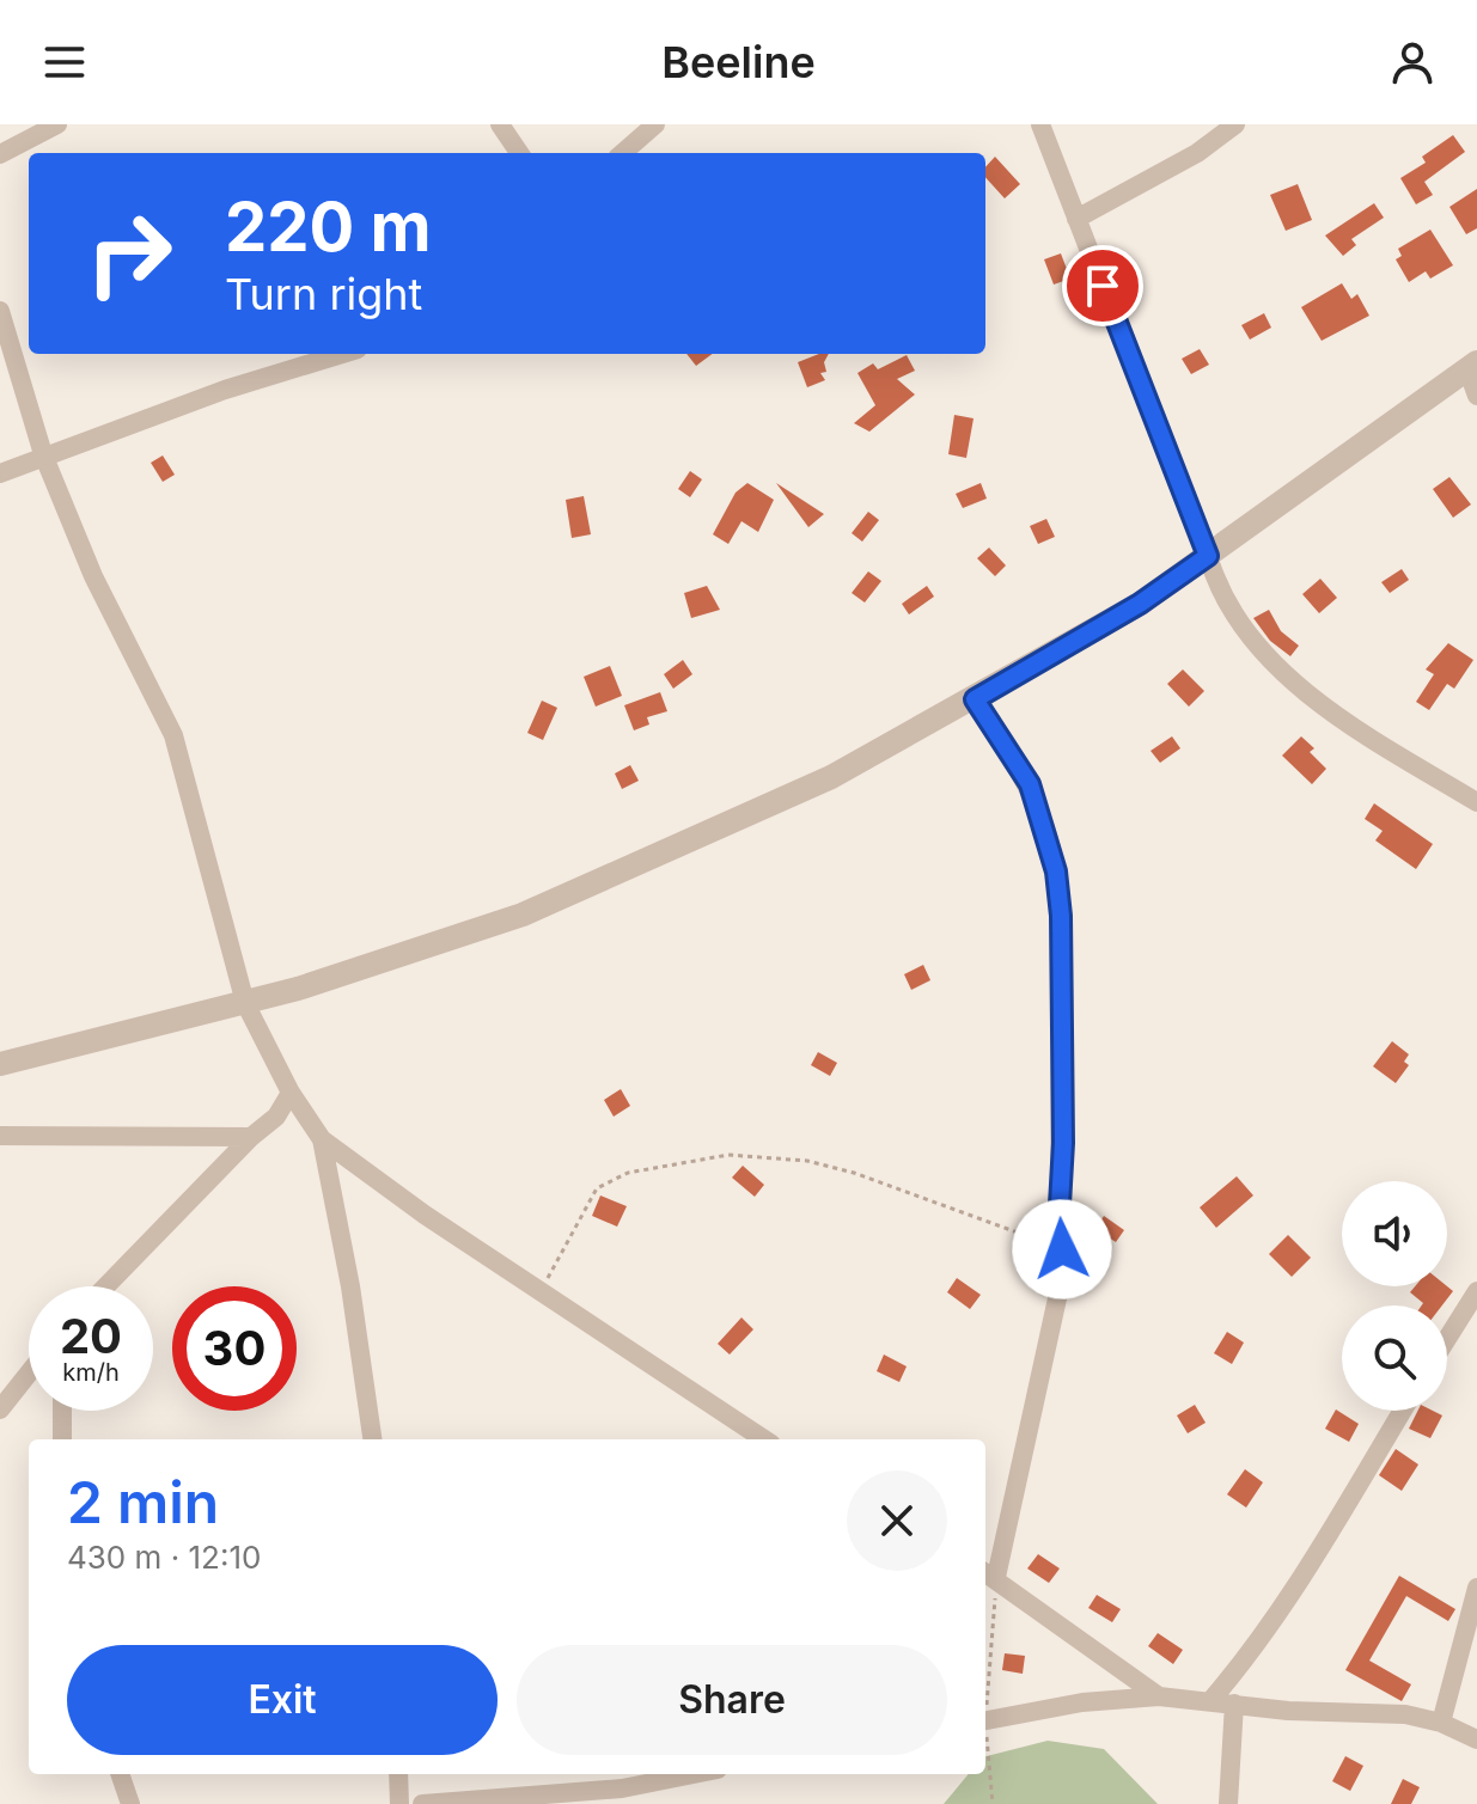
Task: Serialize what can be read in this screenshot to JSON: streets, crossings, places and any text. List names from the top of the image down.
{
  "page": {
    "header": "Beeline",
    "turn": ["220 m", "Turn right"],
    "speed": "20 km/h",
    "limit": "30",
    "heading": ["2 min", "430 m · 12:10"],
    "buttons": ["Exit", "Share"]
  }
}
